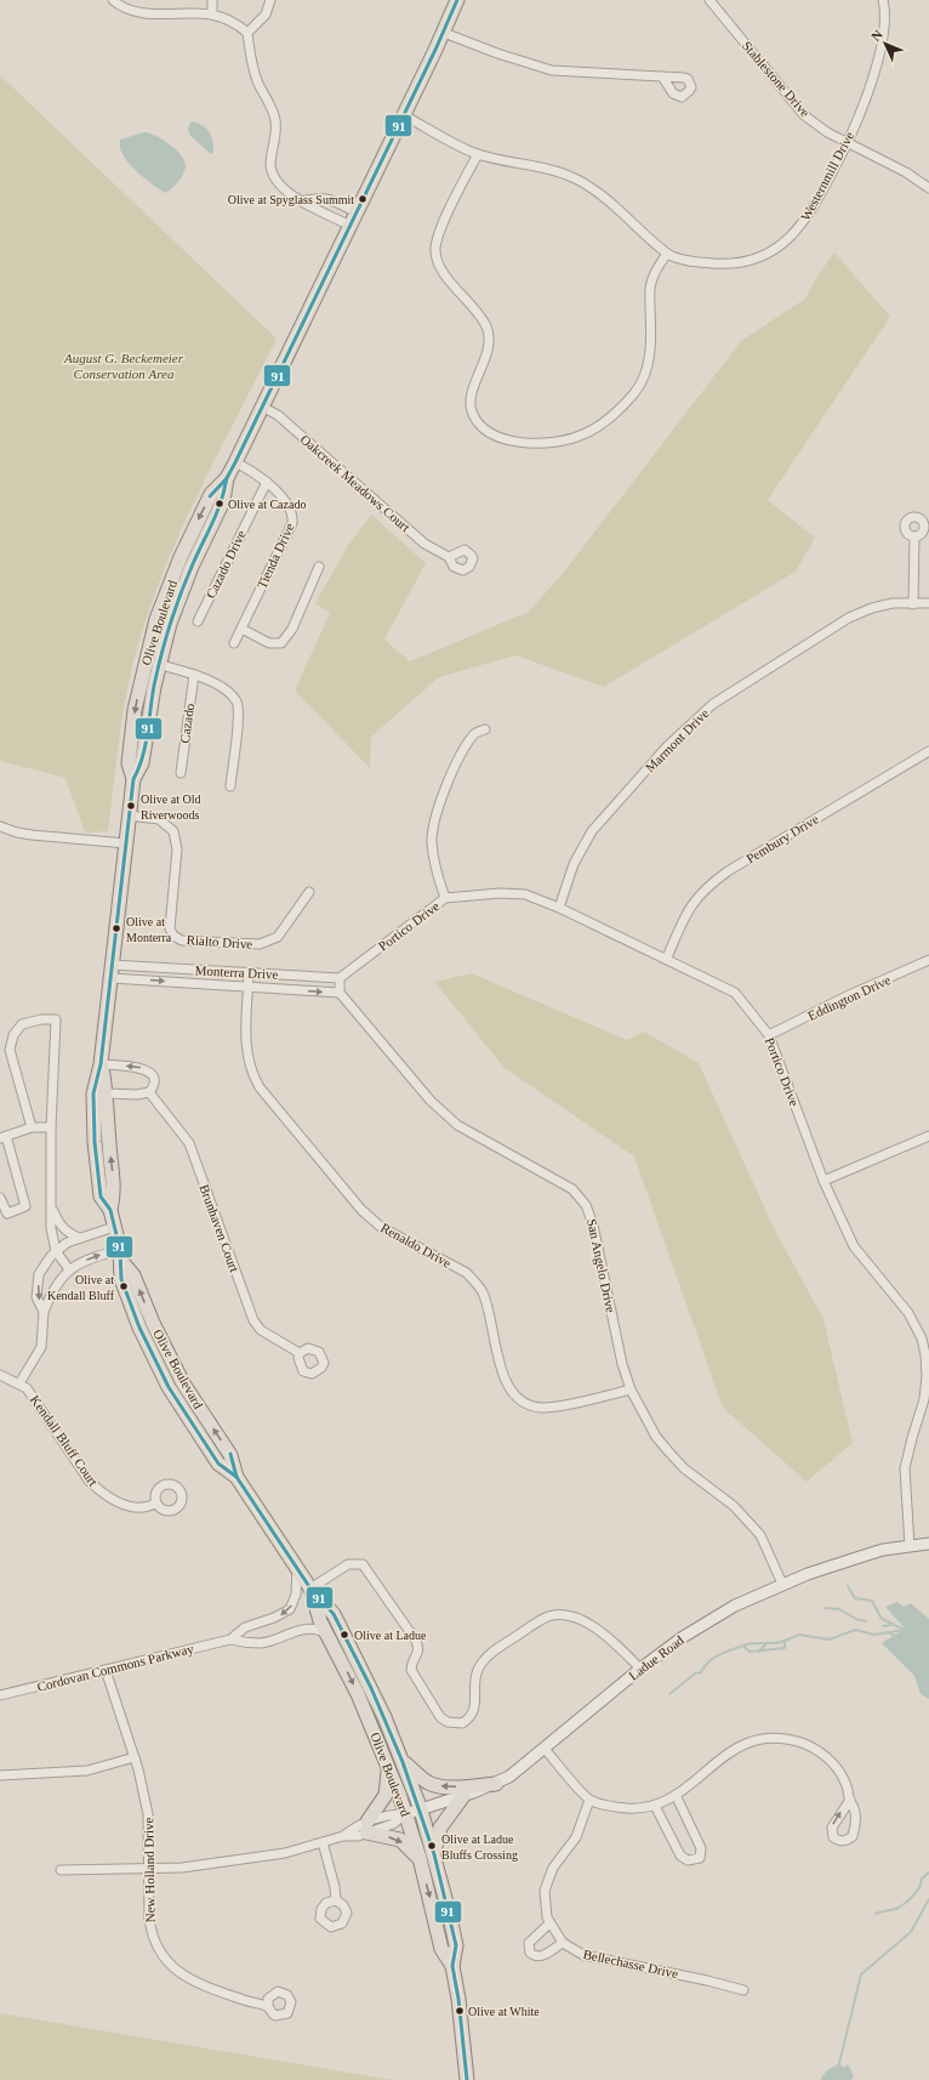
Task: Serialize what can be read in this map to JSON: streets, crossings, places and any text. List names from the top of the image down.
{
  "streets": {
    "main road": ["Olive Boulevard", "Ladue Road"],
    "street": [
      "Stablestone Drive",
      "Westernmill Drive",
      "Oakcreek Meadows Court",
      "Tienda Drive",
      "Cazado Drive",
      "Cazado",
      "Marmont Drive",
      "Pembury Drive",
      "Portico Drive",
      "Rialto Drive",
      "Monterra Drive",
      "Eddington Drive",
      "Brunhaven Court",
      "Renaldo Drive",
      "San Angelo Drive",
      "Kendall Bluff Court",
      "Cordovan Commons Parkway",
      "New Holland Drive",
      "Bellechasse Drive"
    ]
  },
  "crossings": [
    ["Stablestone Drive", "Westernmill Drive"],
    ["Westernmill Drive", "Olive Boulevard"],
    ["Oakcreek Meadows Court", "Olive Boulevard"],
    ["Tienda Drive", "Cazado Drive"],
    ["Tienda Drive", "Olive Boulevard"],
    ["Olive Boulevard", "Rialto Drive"],
    ["Olive Boulevard", "Monterra Drive"],
    ["Olive Boulevard", "Ladue Road"],
    ["Olive Boulevard", "Cordovan Commons Parkway"],
    ["Marmont Drive", "Portico Drive"],
    ["Pembury Drive", "Portico Drive"],
    ["Portico Drive", "Monterra Drive"],
    ["Portico Drive", "Eddington Drive"],
    ["Portico Drive", "Ladue Road"],
    ["Monterra Drive", "Renaldo Drive"],
    ["Monterra Drive", "San Angelo Drive"],
    ["Renaldo Drive", "San Angelo Drive"],
    ["San Angelo Drive", "Ladue Road"],
    ["Cordovan Commons Parkway", "New Holland Drive"]
  ],
  "parks": ["August G. Beckemeier Conservation Area"],
  "places": [
    "Olive at Spyglass Summit",
    "Olive at Cazado",
    "Olive at Old Riverwoods",
    "Olive at Monterra",
    "Olive at Kendall Bluff",
    "Olive at Ladue",
    "Olive at Ladue Bluffs Crossing",
    "Olive at White"
  ],
  "lines": ["transit line 91"],
  "north": "top left"
}
